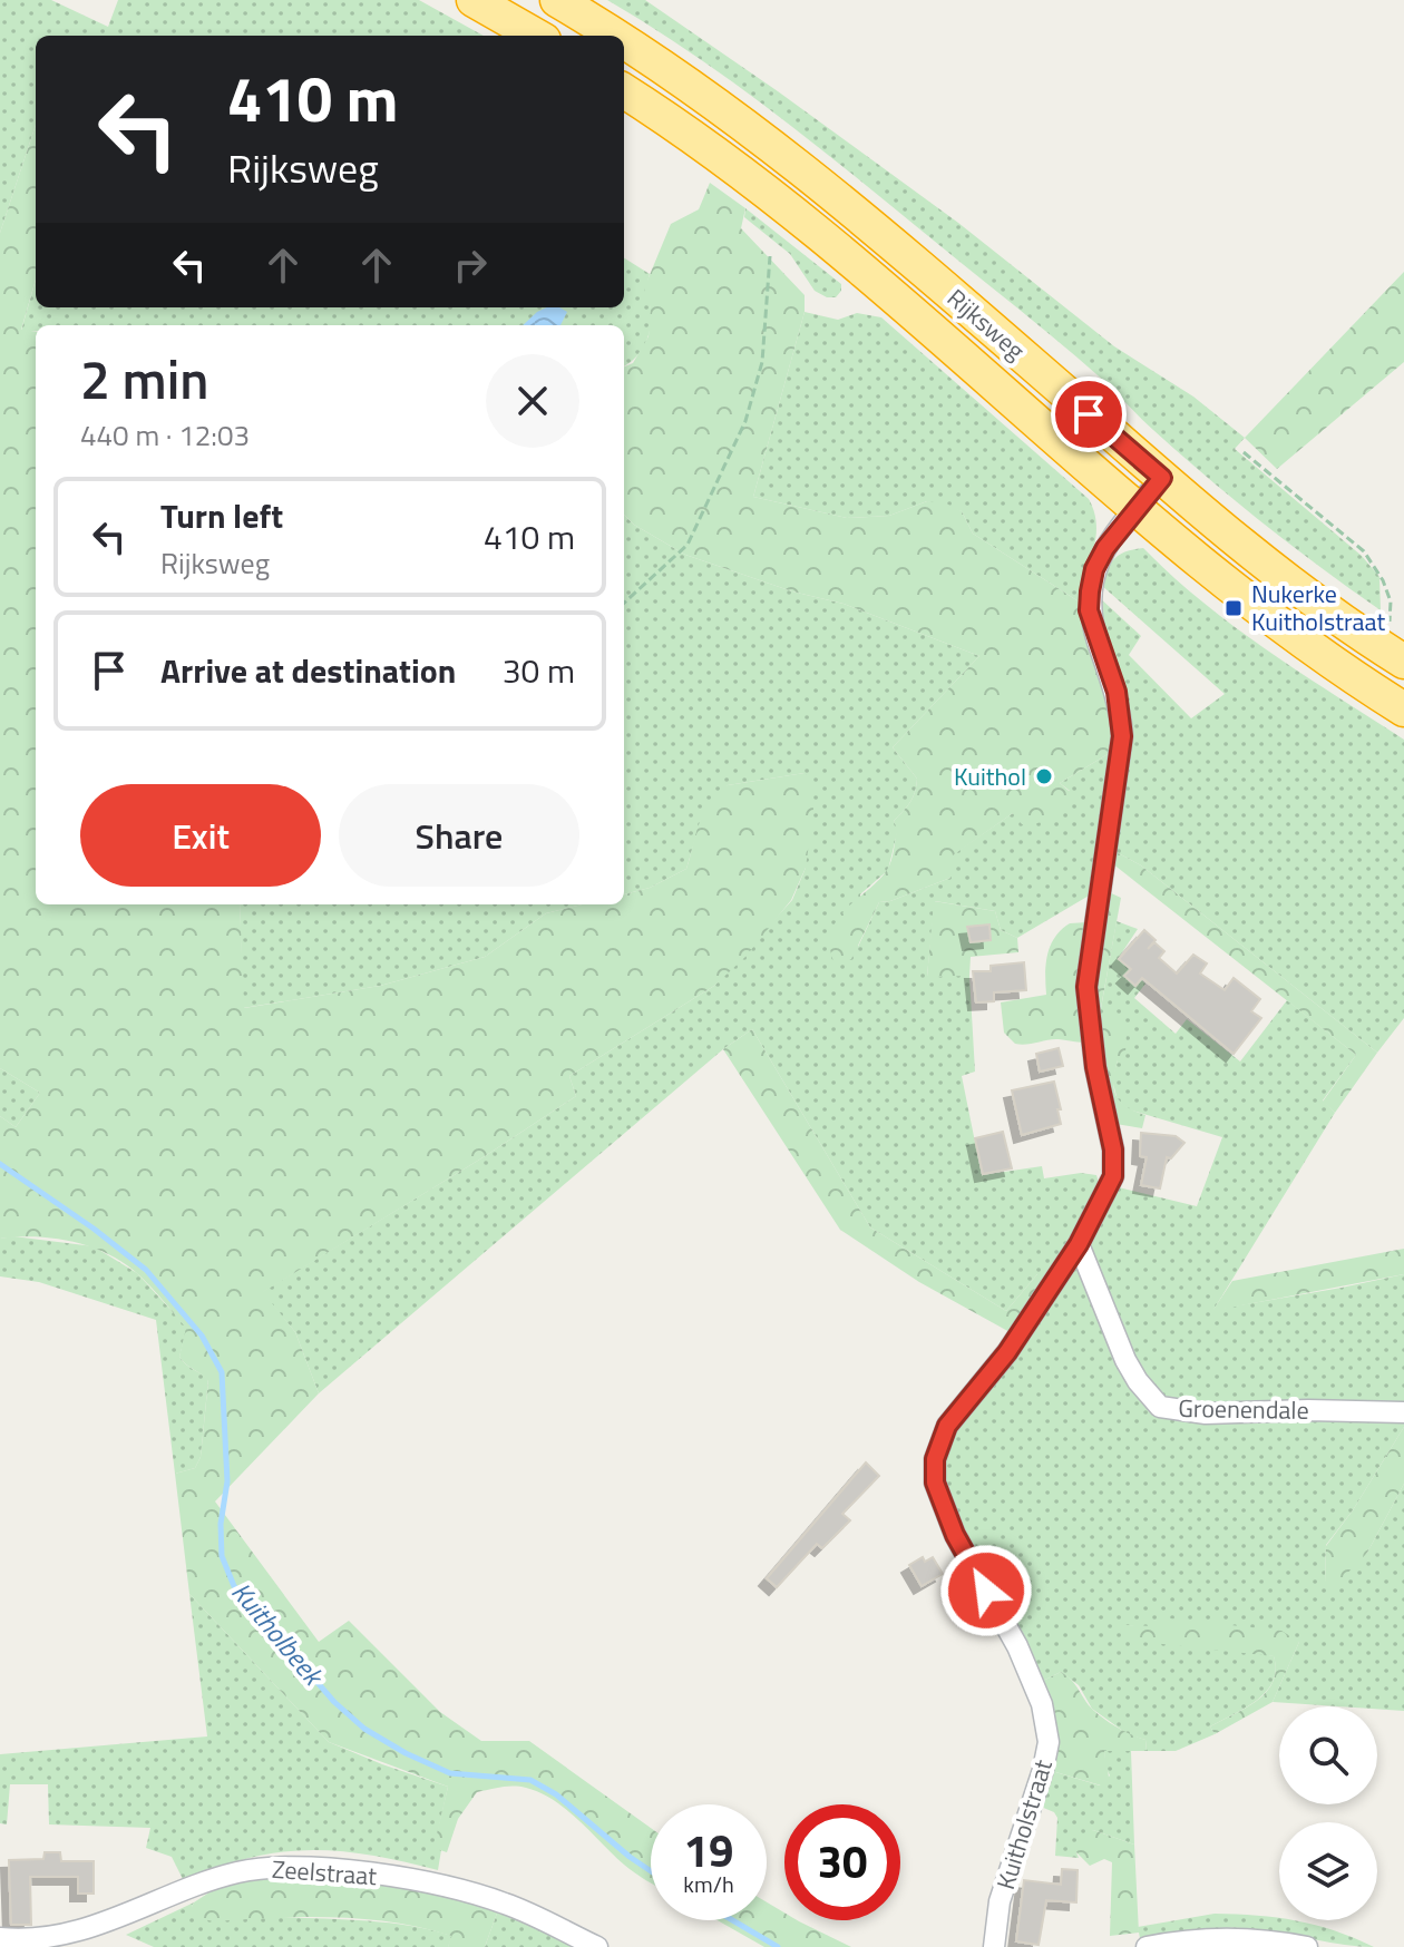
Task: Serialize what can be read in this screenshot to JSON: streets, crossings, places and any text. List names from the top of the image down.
{
  "streets": {
    "highway": ["Rijksweg"],
    "street": ["Groenendale", "Kuitholstraat", "Zeelstraat"]
  },
  "crossings": [
    ["Rijksweg", "Kuitholstraat"],
    ["Groenendale", "Kuitholstraat"]
  ],
  "water": ["Kuitholbeek"],
  "places": {
    "transit": ["Nukerke Kuitholstraat"],
    "other": ["Kuithol"]
  },
  "page": {
    "turn": ["410 m", "Rijksweg"],
    "heading": ["2 min", "440 m · 12:03"],
    "list": [
      {
        "name": "Turn left",
        "note": "Rijksweg",
        "value": "410 m"
      },
      {
        "name": "Arrive at destination",
        "value": "30 m"
      }
    ],
    "buttons": ["Exit", "Share"],
    "speed": "19 km/h",
    "limit": "30"
  }
}
